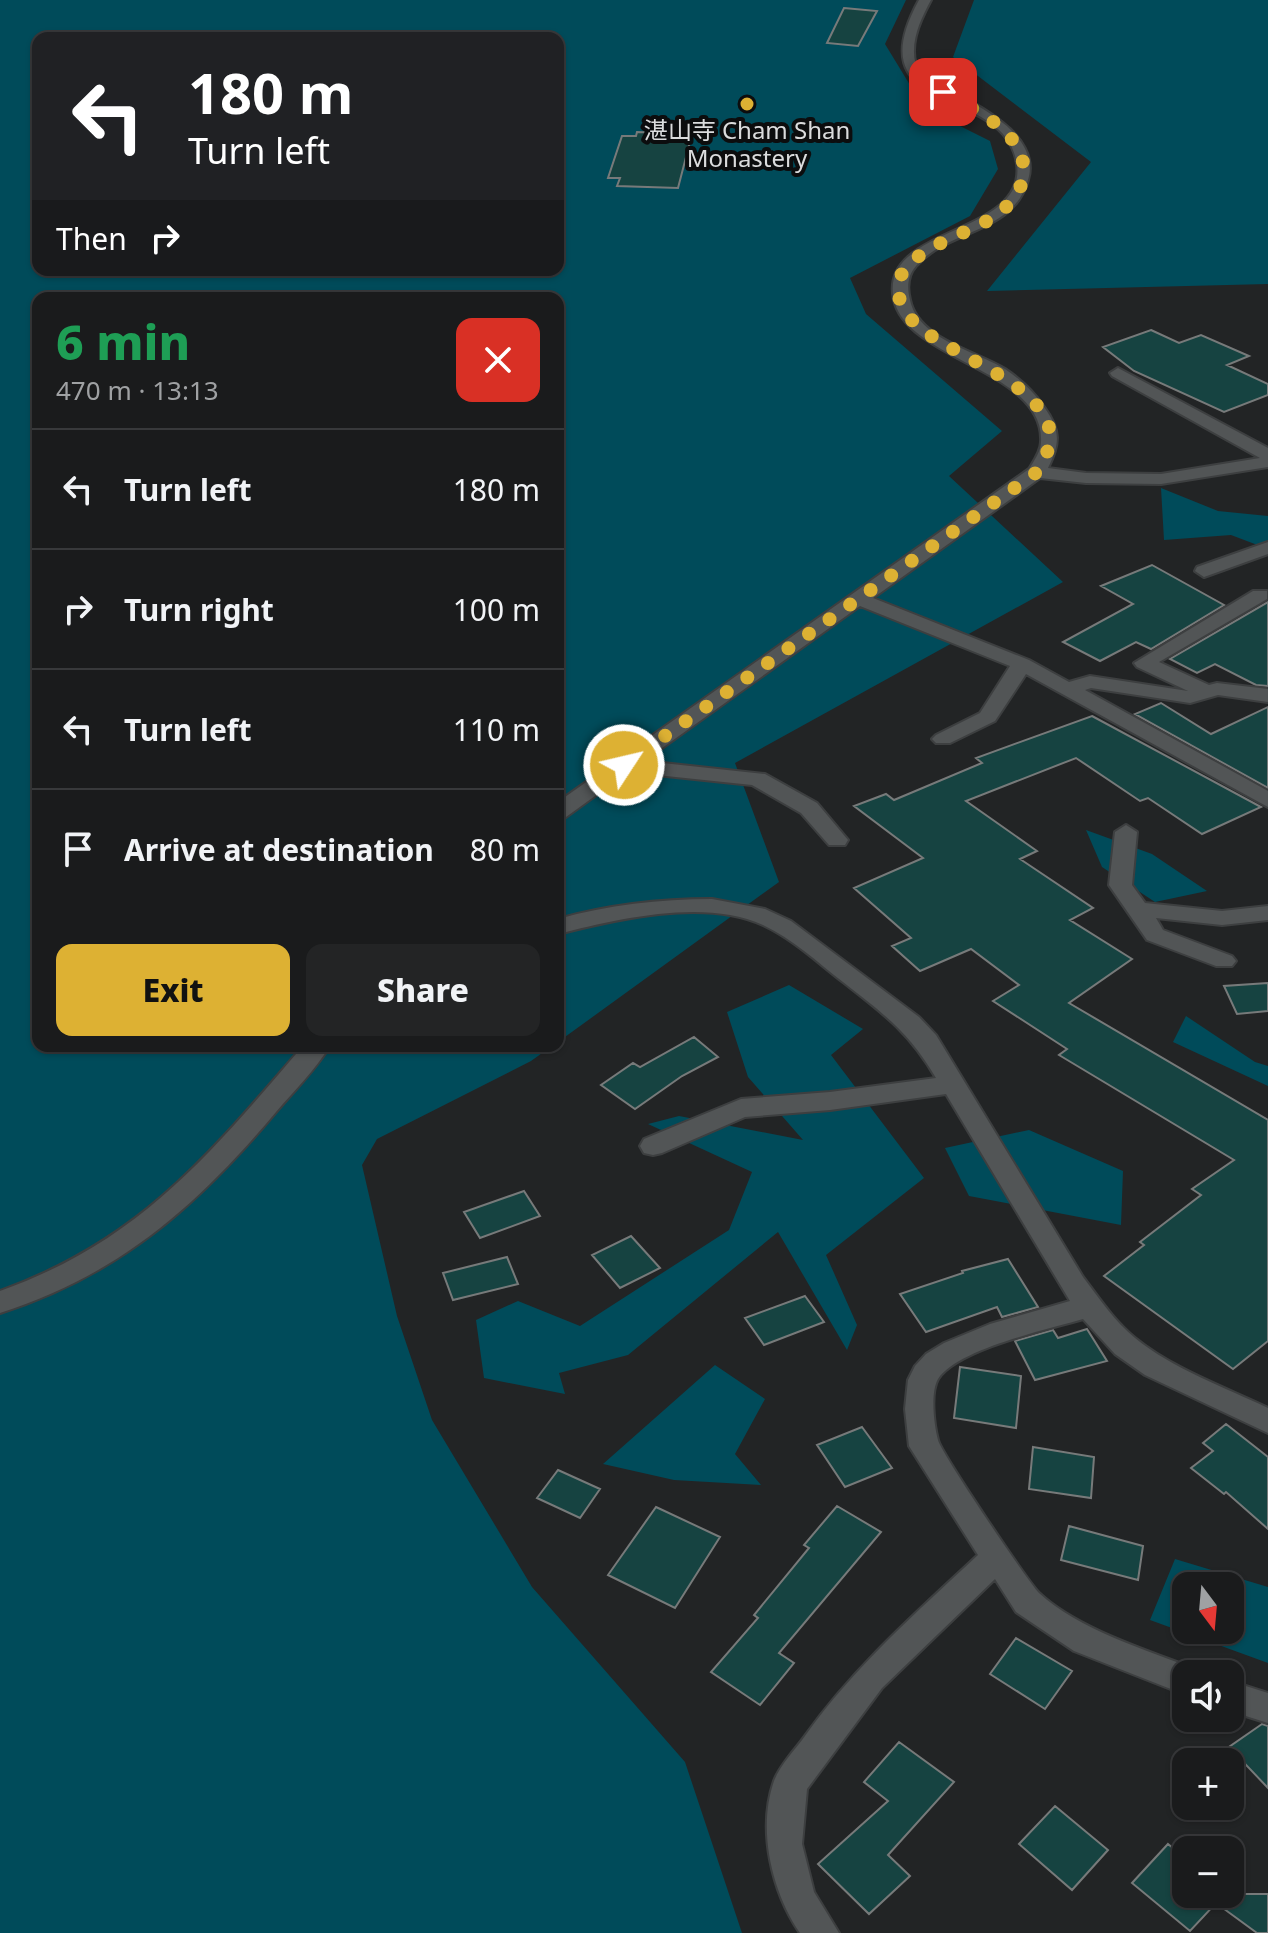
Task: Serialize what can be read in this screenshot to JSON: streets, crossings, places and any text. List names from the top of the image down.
{
  "places": ["湛山寺 Cham Shan Monastery"],
  "north": "bottom",
  "page": {
    "turn": ["180 m", "Turn left"],
    "then": "Then",
    "heading": ["6 min", "470 m · 13:13"],
    "list": [
      {
        "name": "Turn left",
        "value": "180 m"
      },
      {
        "name": "Turn right",
        "value": "100 m"
      },
      {
        "name": "Turn left",
        "value": "110 m"
      },
      {
        "name": "Arrive at destination",
        "value": "80 m"
      }
    ],
    "buttons": ["Exit", "Share"],
    "map_buttons": ["+", "−"]
  }
}
